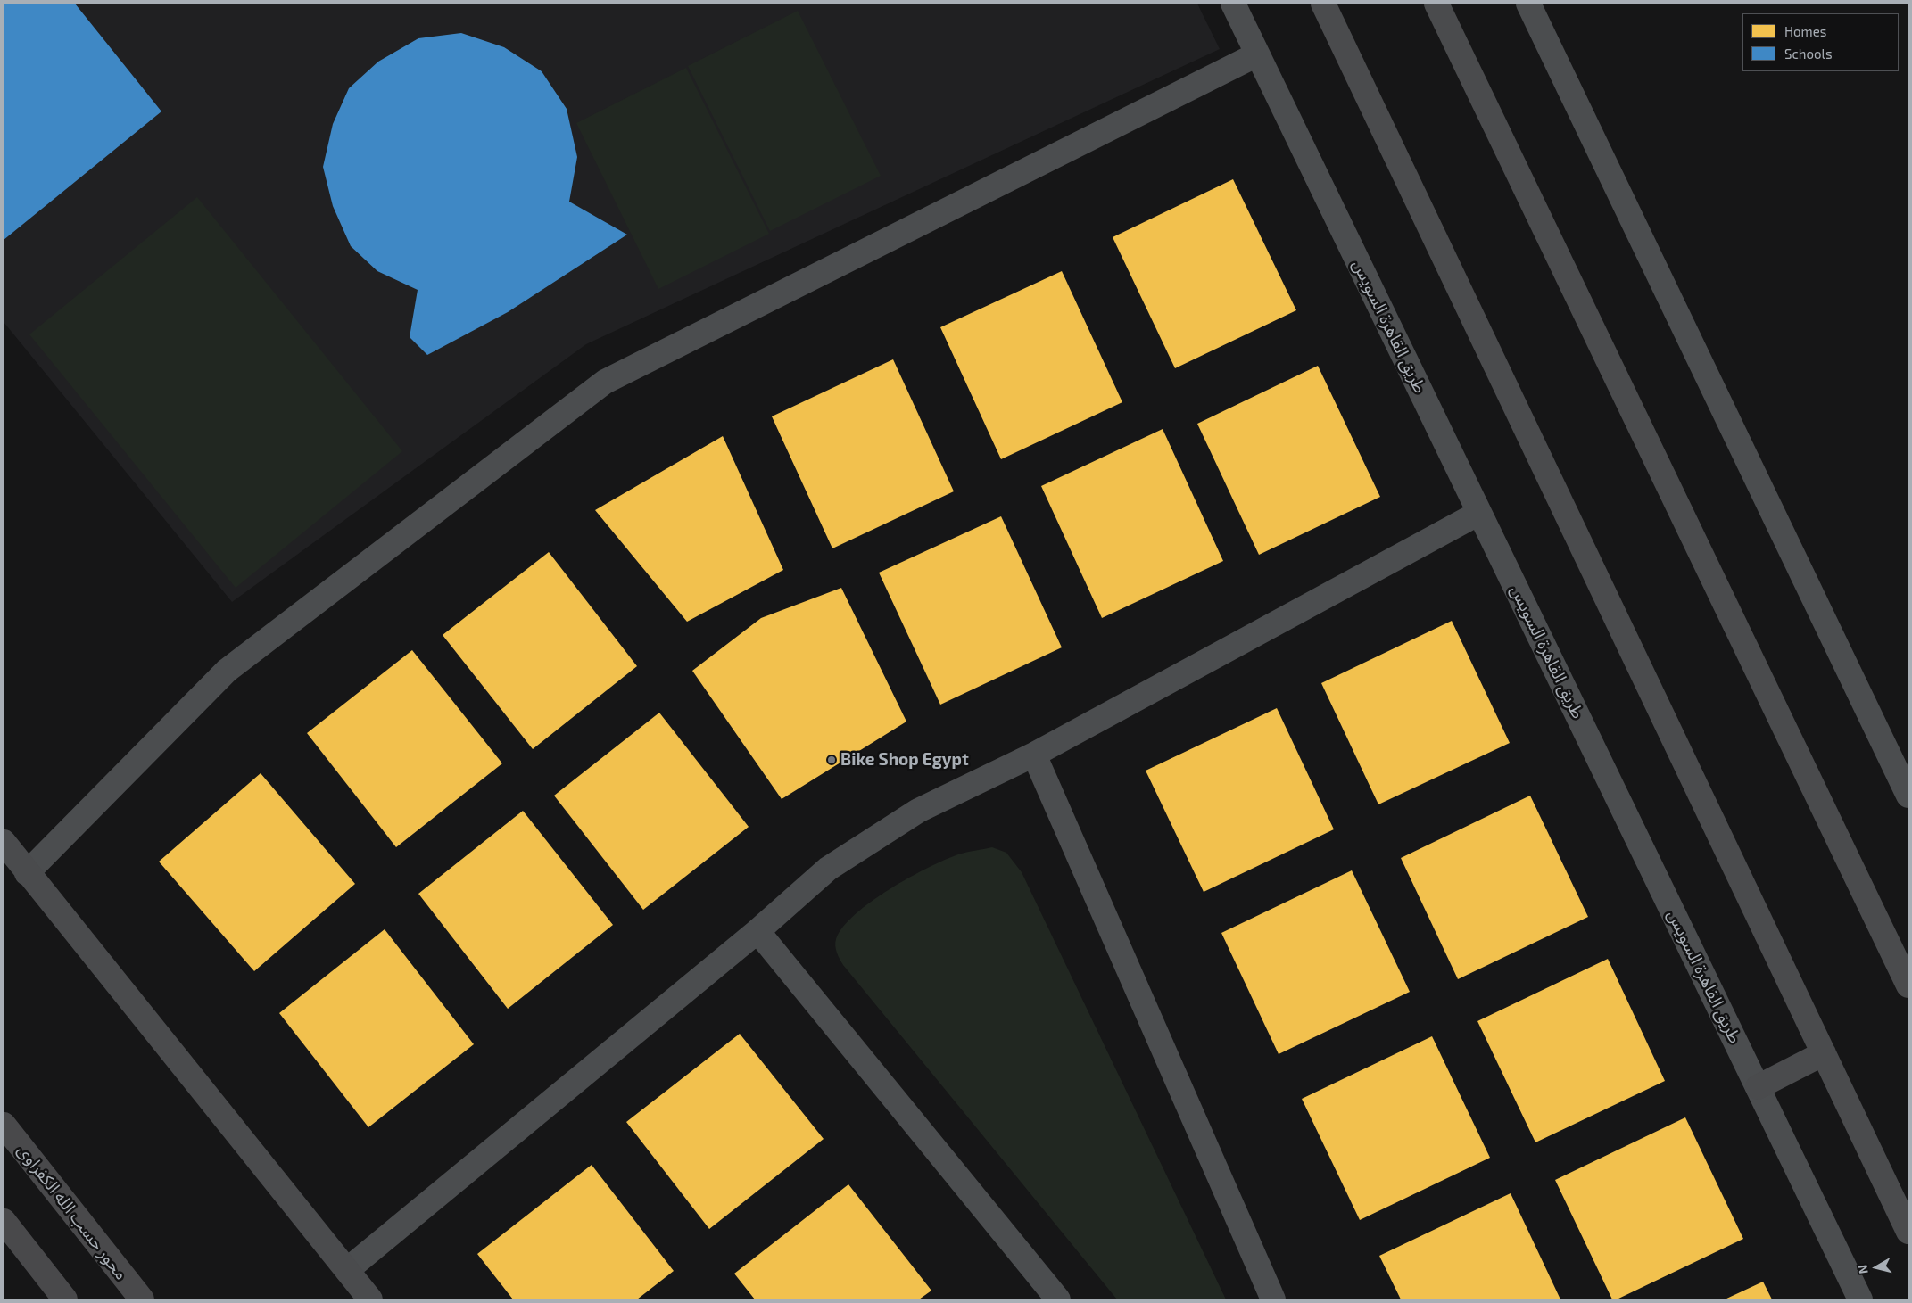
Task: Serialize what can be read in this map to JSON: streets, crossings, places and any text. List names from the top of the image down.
{
  "streets": {
    "main road": ["محور حسب الله الكفراوى"],
    "street": ["طريق القاهرة السويس"]
  },
  "places": ["Bike Shop Egypt"],
  "legend": ["Homes", "Schools"],
  "north": "left"
}
